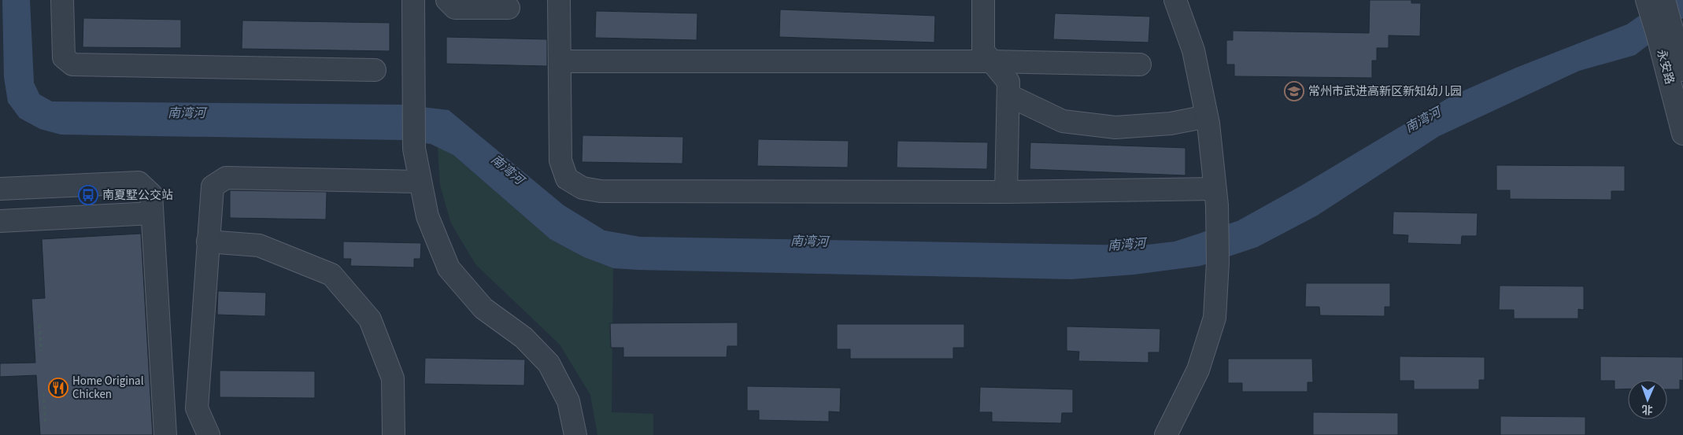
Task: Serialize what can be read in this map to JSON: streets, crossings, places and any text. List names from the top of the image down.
{
  "streets": {
    "street": ["永安路"]
  },
  "water": ["南湾河"],
  "places": {
    "school or university": ["常州市武进高新区新知幼儿园"],
    "bus stop": ["南夏墅公交站"],
    "restaurant": ["Home Original Chicken"]
  },
  "north": "bottom"
}
